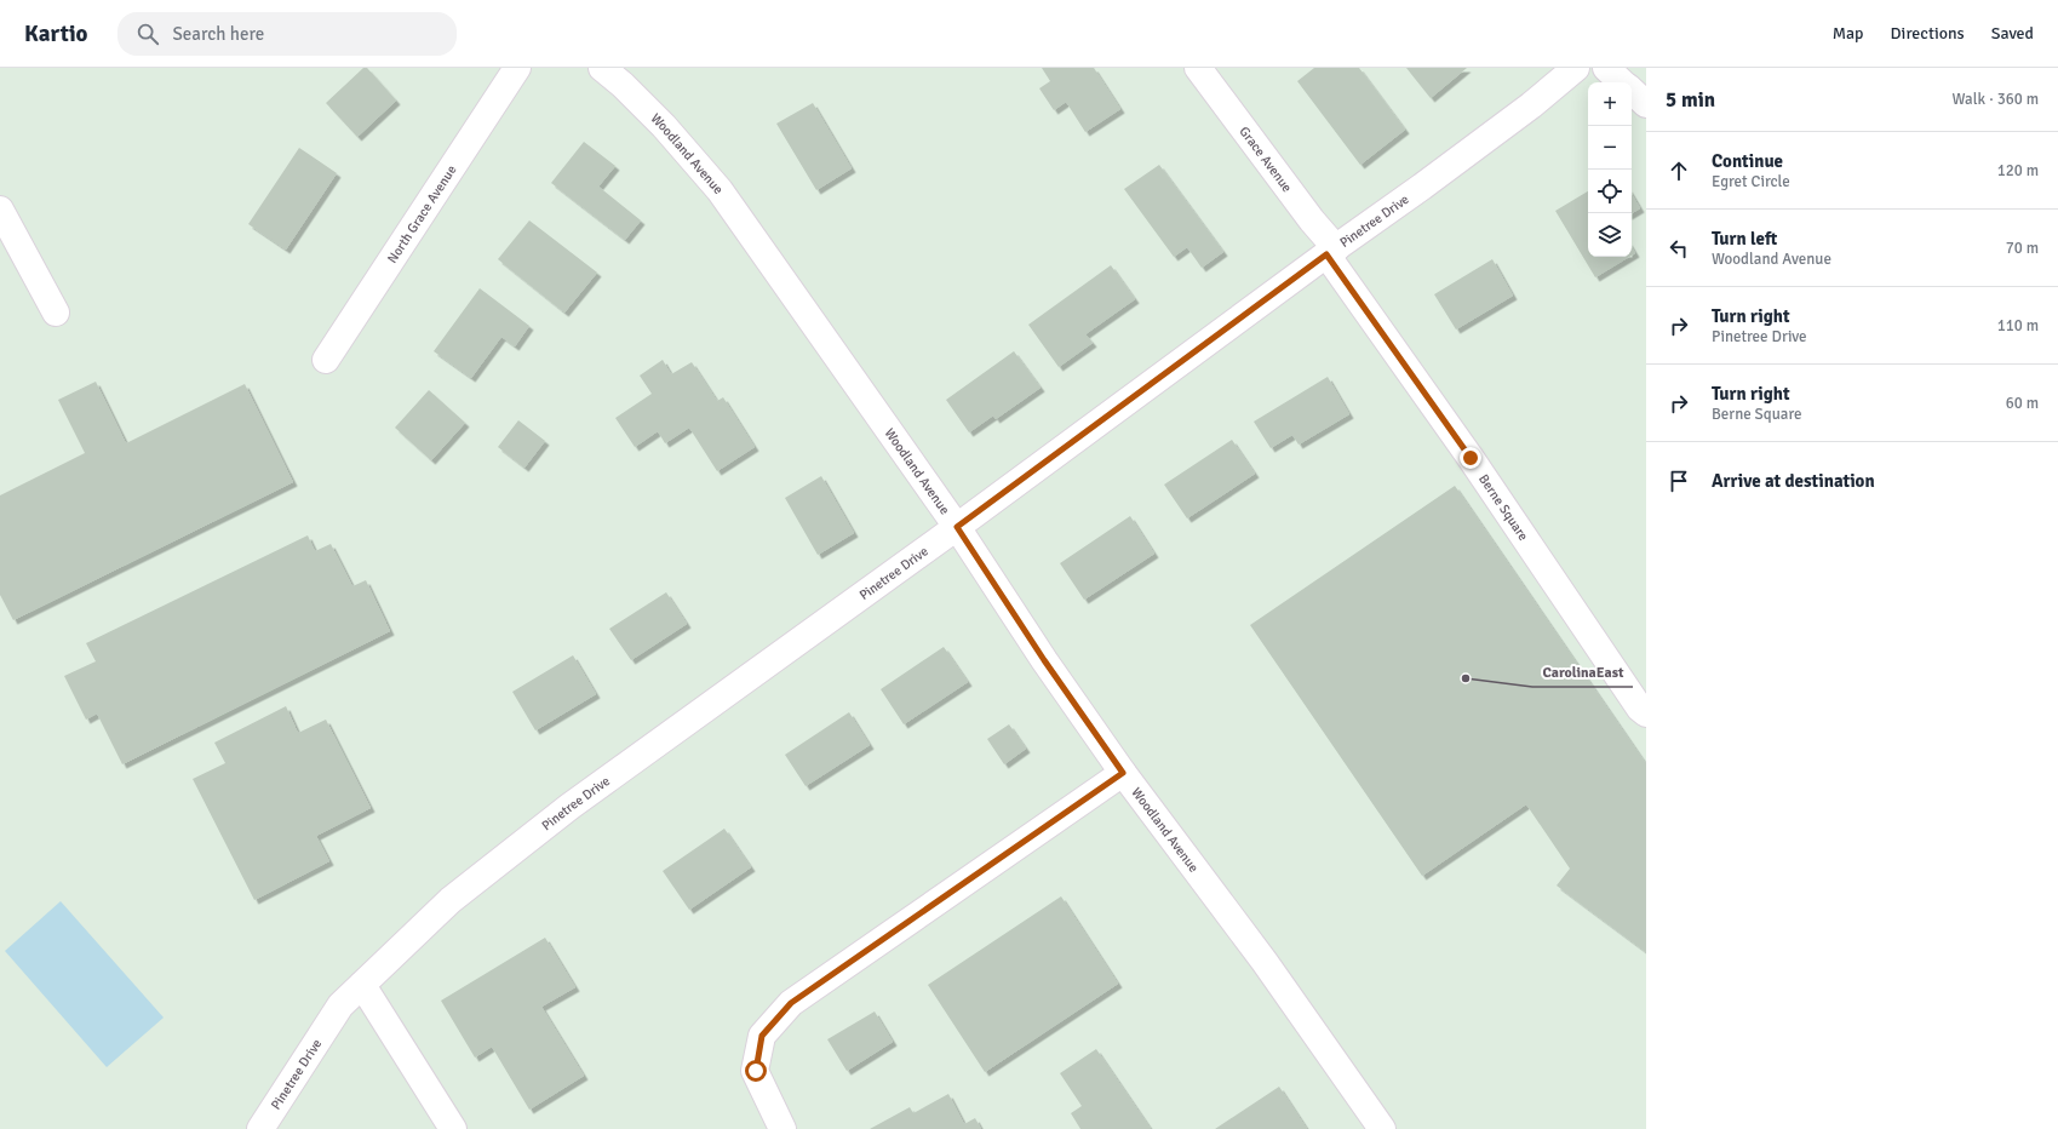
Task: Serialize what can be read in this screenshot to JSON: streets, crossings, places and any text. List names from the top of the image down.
{
  "streets": {
    "street": [
      "Woodland Avenue",
      "Grace Avenue",
      "North Grace Avenue",
      "Pinetree Drive",
      "Berne Square"
    ]
  },
  "crossings": [
    ["Woodland Avenue", "Pinetree Drive"],
    ["Grace Avenue", "Pinetree Drive"],
    ["Grace Avenue", "Berne Square"],
    ["Pinetree Drive", "Berne Square"]
  ],
  "places": ["CarolinaEast"],
  "page": {
    "header": "Kartio",
    "search": "Search here",
    "nav": ["Map", "Directions", "Saved"],
    "heading": ["5 min", "Walk · 360 m"],
    "map_buttons": ["+", "−"],
    "list": [
      ["Continue", "Egret Circle", "120 m"],
      ["Turn left", "Woodland Avenue", "70 m"],
      ["Turn right", "Pinetree Drive", "110 m"],
      ["Turn right", "Berne Square", "60 m"],
      "Arrive at destination"
    ]
  }
}
